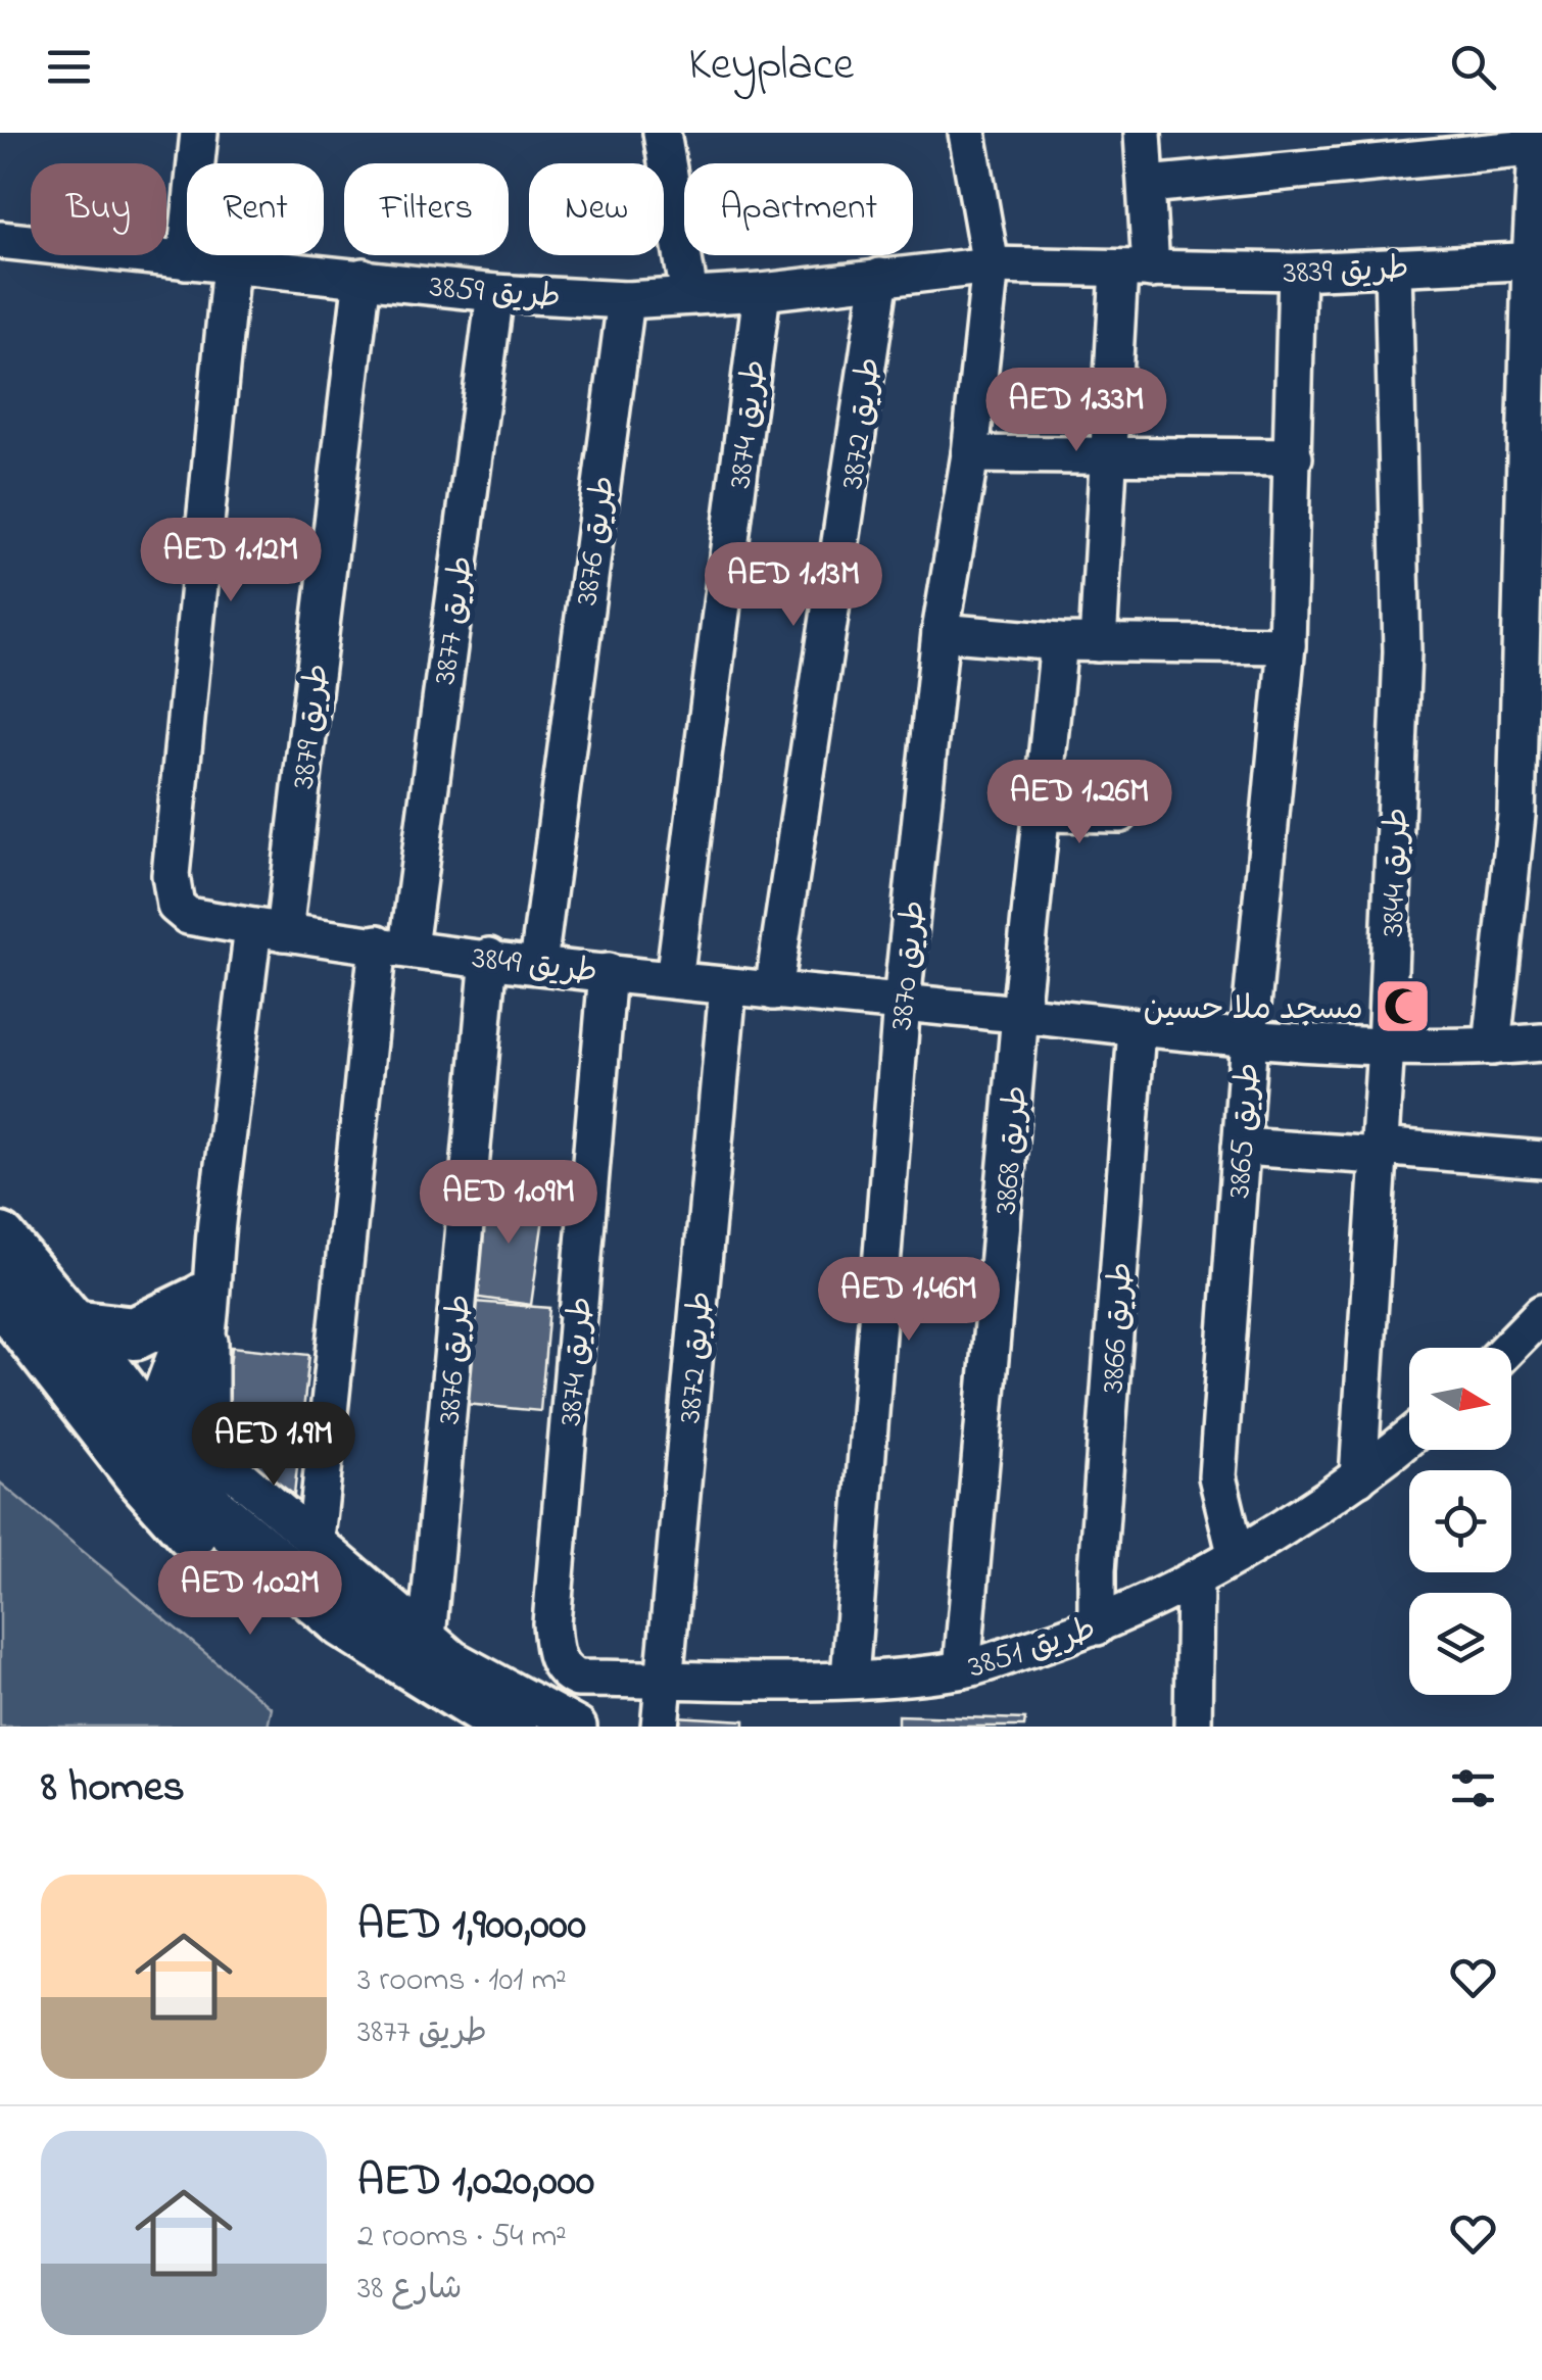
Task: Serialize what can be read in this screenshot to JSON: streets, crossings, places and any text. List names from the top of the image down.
{
  "streets": {
    "street": [
      "طريق 3839",
      "طريق 3859",
      "طريق 3872",
      "طريق 3874",
      "طريق 3876",
      "طريق 3877",
      "طريق 3879",
      "طريق 3844",
      "طريق 3849",
      "طريق 3870",
      "طريق 3865",
      "طريق 3868",
      "طريق 3866",
      "طريق 3851"
    ]
  },
  "crossings": [
    ["طريق 3839", "طريق 3859"],
    ["طريق 3839", "طريق 3844"],
    ["طريق 3839", "طريق 3870"],
    ["طريق 3839", "طريق 3865"],
    ["طريق 3859", "طريق 3872"],
    ["طريق 3859", "طريق 3874"],
    ["طريق 3859", "طريق 3876"],
    ["طريق 3859", "طريق 3877"],
    ["طريق 3859", "طريق 3879"],
    ["طريق 3859", "طريق 3849"],
    ["طريق 3859", "طريق 3870"],
    ["طريق 3872", "طريق 3849"],
    ["طريق 3872", "طريق 3851"],
    ["طريق 3874", "طريق 3849"],
    ["طريق 3874", "طريق 3851"],
    ["طريق 3876", "طريق 3849"],
    ["طريق 3877", "طريق 3849"],
    ["طريق 3879", "طريق 3849"],
    ["طريق 3844", "طريق 3849"],
    ["طريق 3844", "طريق 3851"],
    ["طريق 3849", "طريق 3870"],
    ["طريق 3849", "طريق 3865"],
    ["طريق 3849", "طريق 3868"],
    ["طريق 3849", "طريق 3866"],
    ["طريق 3870", "طريق 3851"],
    ["طريق 3865", "طريق 3851"],
    ["طريق 3868", "طريق 3851"],
    ["طريق 3866", "طريق 3851"]
  ],
  "places": {
    "mosque": ["مسجد ملا حسين"]
  },
  "north": "right",
  "page": {
    "header": "Keyplace",
    "chip": [
      "Buy",
      "Rent",
      "Filters",
      "New",
      "Apartment"
    ],
    "price": [
      "AED 1.33M",
      "AED 1.12M",
      "AED 1.13M",
      "AED 1.26M",
      "AED 1.09M",
      "AED 1.46M",
      "AED 1.9M",
      "AED 1.02M"
    ],
    "heading": "8 homes",
    "list": [
      {
        "name": "AED 1,900,000",
        "note": "3 rooms · 101 m² · طريق 3877"
      },
      {
        "name": "AED 1,020,000",
        "note": "2 rooms · 54 m² · شارع 38"
      }
    ]
  }
}
